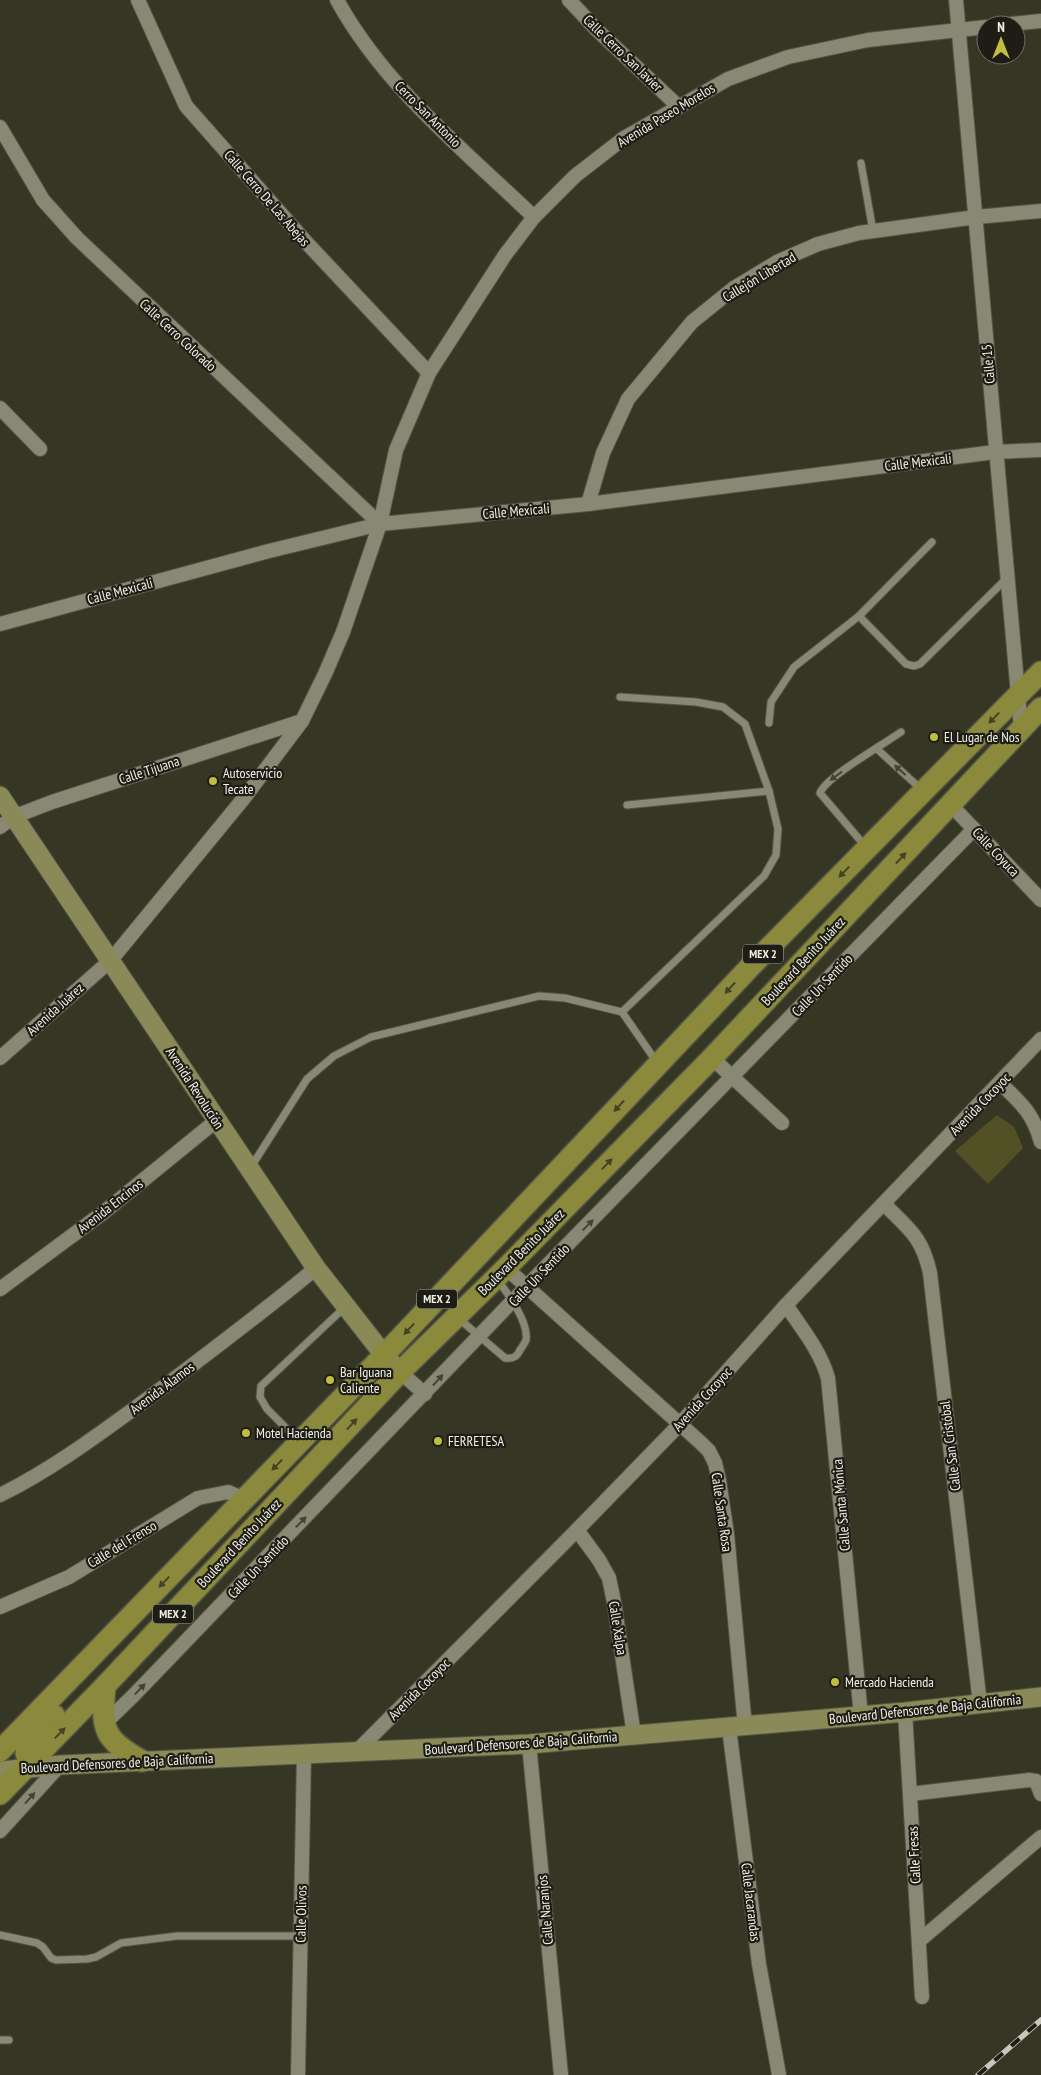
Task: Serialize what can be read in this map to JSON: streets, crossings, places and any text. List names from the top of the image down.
{
  "streets": {
    "main road": [
      "MEX 2",
      "Boulevard Benito Juárez",
      "Avenida Revolución",
      "Boulevard Defensores de Baja California"
    ],
    "street": [
      "Calle Cerro San Javier",
      "Cerro San Antonio",
      "Avenida Paseo Morelos",
      "Calle Cerro De Las Abejas",
      "Callejón Libertad",
      "Calle Cerro Colorado",
      "Calle 15",
      "Calle Mexicali",
      "Calle Tijuana",
      "Calle Coyuca",
      "Calle Un Sentido",
      "Avenida Juárez",
      "Avenida Cocoyoc",
      "Avenida Encinos",
      "Avenida Álamos",
      "Calle San Cristóbal",
      "Calle Santa Mónica",
      "Calle Santa Rosa",
      "Calle del Frenso",
      "Calle Xalpa",
      "Calle Fresas",
      "Calle Jacarandas",
      "Calle Naranjos",
      "Calle Olivos"
    ]
  },
  "crossings": [
    ["Calle Cerro San Javier", "Avenida Paseo Morelos"],
    ["Cerro San Antonio", "Avenida Paseo Morelos"],
    ["Avenida Paseo Morelos", "Calle Cerro De Las Abejas"],
    ["Avenida Paseo Morelos", "Calle Cerro Colorado"],
    ["Avenida Paseo Morelos", "Calle 15"],
    ["Avenida Paseo Morelos", "Calle Mexicali"],
    ["Avenida Paseo Morelos", "Calle Tijuana"],
    ["Avenida Paseo Morelos", "Avenida Juárez"],
    ["Callejón Libertad", "Calle 15"],
    ["Callejón Libertad", "Calle Mexicali"],
    ["Calle Cerro Colorado", "Calle Mexicali"],
    ["Calle 15", "Calle Mexicali"],
    ["Calle 15", "Boulevard Benito Juárez"],
    ["Calle Tijuana", "Avenida Juárez"],
    ["Calle Tijuana", "Avenida Revolución"],
    ["Calle Coyuca", "Boulevard Benito Juárez"],
    ["Calle Coyuca", "Calle Un Sentido"],
    ["Boulevard Benito Juárez", "Avenida Revolución"],
    ["Boulevard Benito Juárez", "Calle Santa Rosa"],
    ["Boulevard Benito Juárez", "Calle del Frenso"],
    ["Boulevard Benito Juárez", "Boulevard Defensores de Baja California"],
    ["Calle Un Sentido", "Calle Santa Rosa"],
    ["Avenida Juárez", "Avenida Revolución"],
    ["Avenida Revolución", "Avenida Encinos"],
    ["Avenida Revolución", "Avenida Álamos"],
    ["Avenida Cocoyoc", "Calle San Cristóbal"],
    ["Avenida Cocoyoc", "Calle Santa Mónica"],
    ["Avenida Cocoyoc", "Calle Santa Rosa"],
    ["Avenida Cocoyoc", "Calle Xalpa"],
    ["Avenida Cocoyoc", "Boulevard Defensores de Baja California"],
    ["Calle San Cristóbal", "Boulevard Defensores de Baja California"],
    ["Calle Santa Mónica", "Boulevard Defensores de Baja California"],
    ["Calle Santa Rosa", "Boulevard Defensores de Baja California"],
    ["Calle Santa Rosa", "Calle Jacarandas"],
    ["Calle Xalpa", "Boulevard Defensores de Baja California"],
    ["Boulevard Defensores de Baja California", "Calle Fresas"],
    ["Boulevard Defensores de Baja California", "Calle Jacarandas"],
    ["Boulevard Defensores de Baja California", "Calle Naranjos"],
    ["Boulevard Defensores de Baja California", "Calle Olivos"]
  ],
  "one_way": ["Calle Un Sentido"],
  "places": [
    "El Lugar de Nos",
    "Autoservicio Tecate",
    "Bar Iguana Caliente",
    "Motel Hacienda",
    "FERRETESA",
    "Mercado Hacienda"
  ],
  "north": "top"
}
